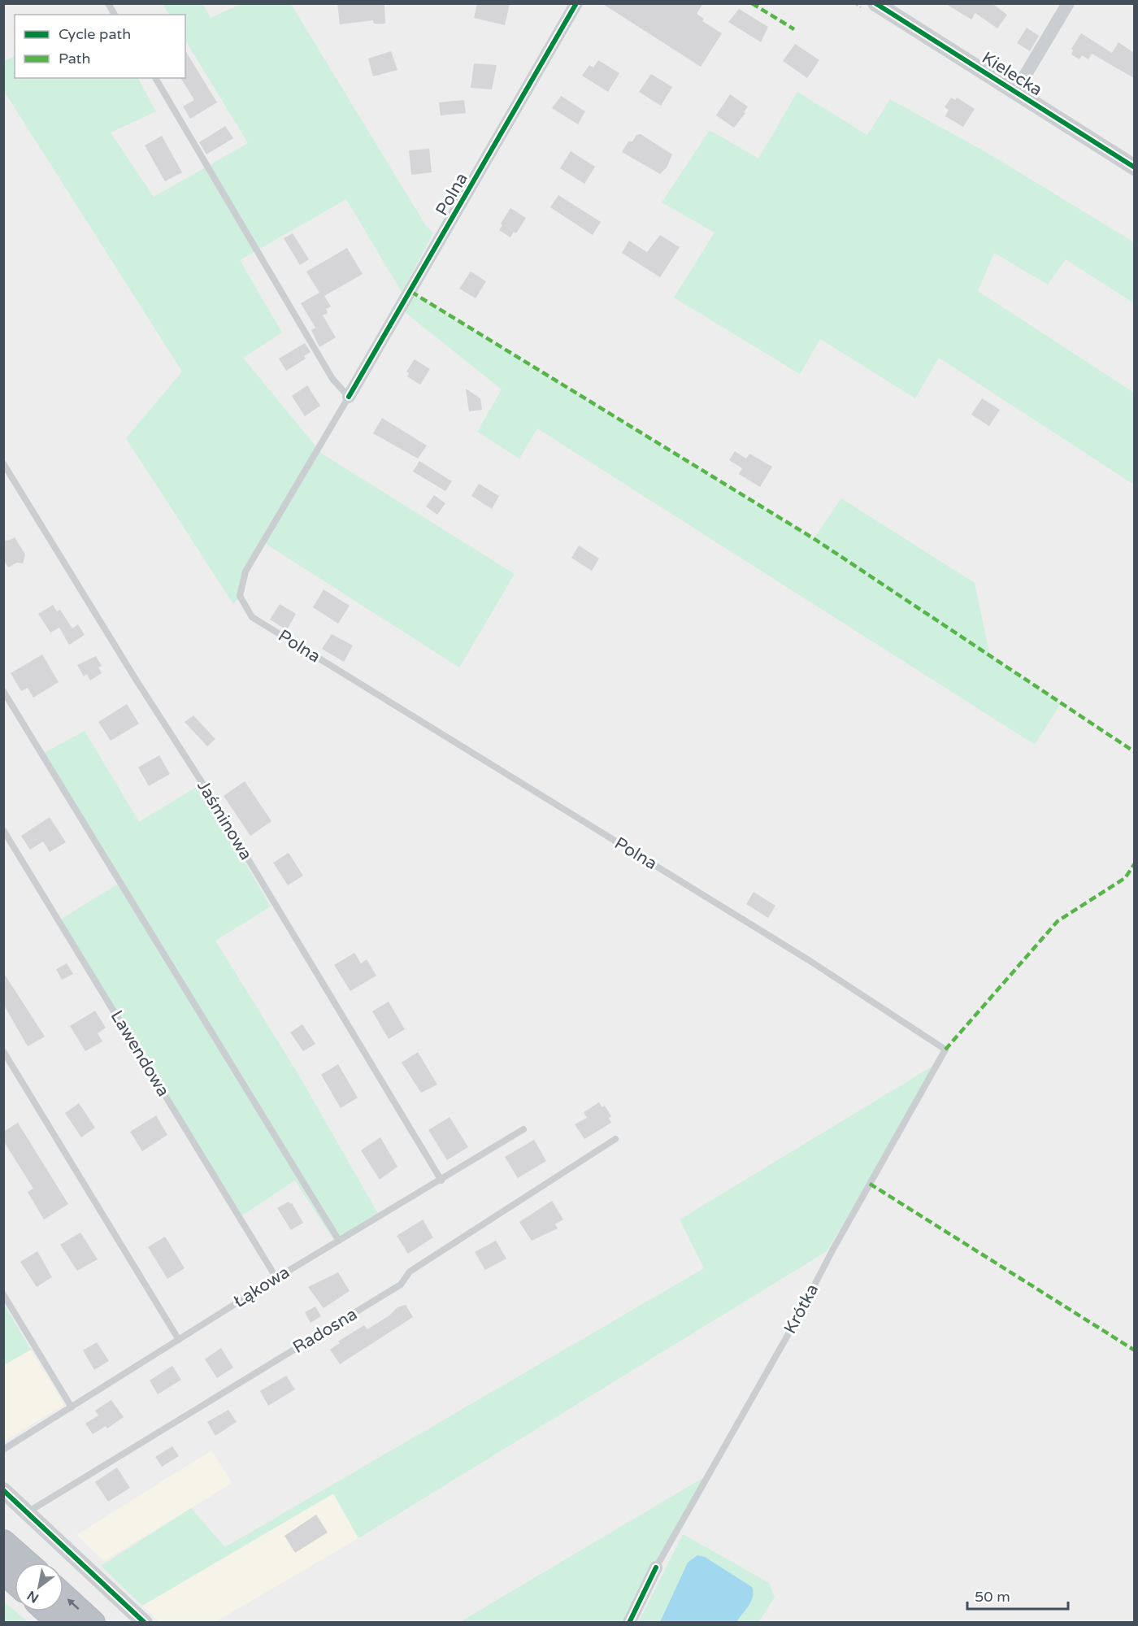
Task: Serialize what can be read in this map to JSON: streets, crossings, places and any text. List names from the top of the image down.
{
  "streets": {
    "street": ["Kielecka", "Polna"],
    "lane": [
      "Jaśminowa",
      "Lawendowa",
      "Łąkowa",
      "Krótka",
      "Radosna"
    ]
  },
  "crossings": [
    ["Polna", "Krótka"],
    ["Jaśminowa", "Łąkowa"],
    ["Lawendowa", "Łąkowa"]
  ],
  "legend": ["Cycle path", "Path"],
  "scale_bar": "50 m",
  "north": "bottom left"
}
